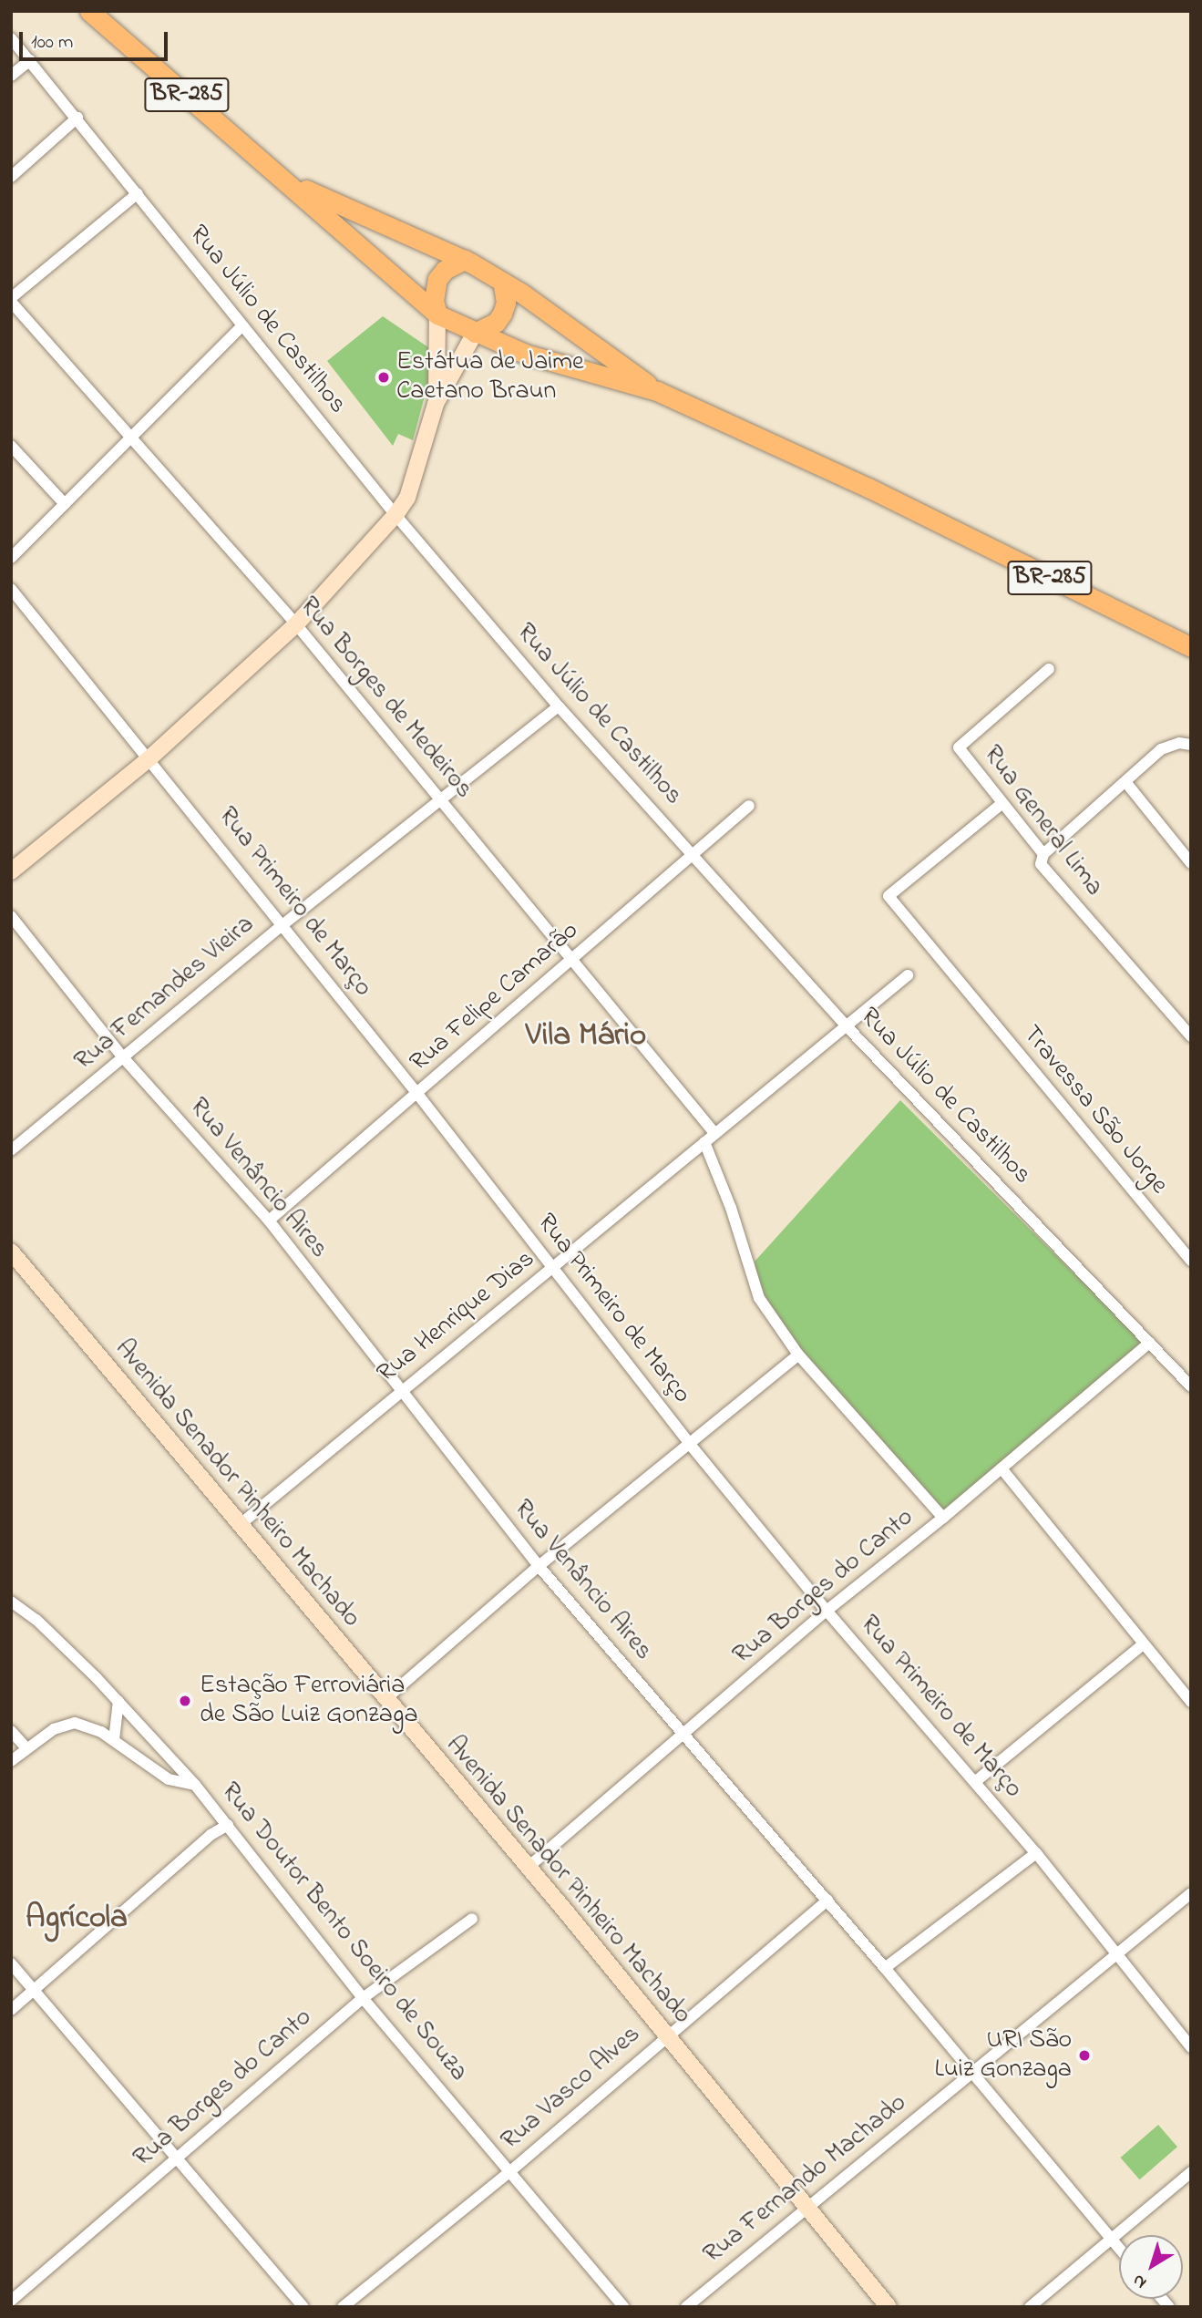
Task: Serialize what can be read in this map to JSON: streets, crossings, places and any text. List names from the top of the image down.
{
  "streets": {
    "highway": ["BR-285"],
    "main road": ["Avenida Senador Pinheiro Machado"],
    "street": [
      "Rua Júlio de Castilhos",
      "Rua Borges de Medeiros",
      "Rua General Lima",
      "Rua Primeiro de Março",
      "Rua Fernandes Vieira",
      "Rua Felipe Camarão",
      "Travessa São Jorge",
      "Rua Venâncio Aires",
      "Rua Henrique Dias",
      "Rua Borges do Canto",
      "Rua Doutor Bento Soeiro de Souza",
      "Rua Vasco Alves",
      "Rua Fernando Machado"
    ]
  },
  "crossings": [
    ["Rua Júlio de Castilhos", "Rua Fernandes Vieira"],
    ["Rua Júlio de Castilhos", "Rua Felipe Camarão"],
    ["Rua Júlio de Castilhos", "Rua Henrique Dias"],
    ["Rua Júlio de Castilhos", "Rua Borges do Canto"],
    ["Rua Borges de Medeiros", "Rua Fernandes Vieira"],
    ["Rua Borges de Medeiros", "Rua Felipe Camarão"],
    ["Rua Borges de Medeiros", "Rua Henrique Dias"],
    ["Rua General Lima", "Travessa São Jorge"],
    ["Rua Primeiro de Março", "Rua Fernandes Vieira"],
    ["Rua Primeiro de Março", "Rua Felipe Camarão"],
    ["Rua Primeiro de Março", "Rua Henrique Dias"],
    ["Rua Primeiro de Março", "Rua Borges do Canto"],
    ["Rua Primeiro de Março", "Rua Fernando Machado"],
    ["Rua Fernandes Vieira", "Rua Venâncio Aires"],
    ["Rua Felipe Camarão", "Rua Venâncio Aires"],
    ["Rua Venâncio Aires", "Rua Henrique Dias"],
    ["Rua Venâncio Aires", "Rua Borges do Canto"],
    ["Rua Venâncio Aires", "Rua Vasco Alves"],
    ["Rua Venâncio Aires", "Rua Fernando Machado"],
    ["Rua Henrique Dias", "Avenida Senador Pinheiro Machado"],
    ["Avenida Senador Pinheiro Machado", "Rua Borges do Canto"],
    ["Avenida Senador Pinheiro Machado", "Rua Vasco Alves"],
    ["Avenida Senador Pinheiro Machado", "Rua Fernando Machado"],
    ["Rua Borges do Canto", "Rua Doutor Bento Soeiro de Souza"],
    ["Rua Doutor Bento Soeiro de Souza", "Rua Vasco Alves"]
  ],
  "districts": ["Vila Mário", "Agrícola"],
  "places": ["Estátua de Jaime Caetano Braun", "Estação Ferroviária de São Luiz Gonzaga", "URI São Luiz Gonzaga"],
  "scale_bar": "100 m",
  "north": "bottom left"
}
